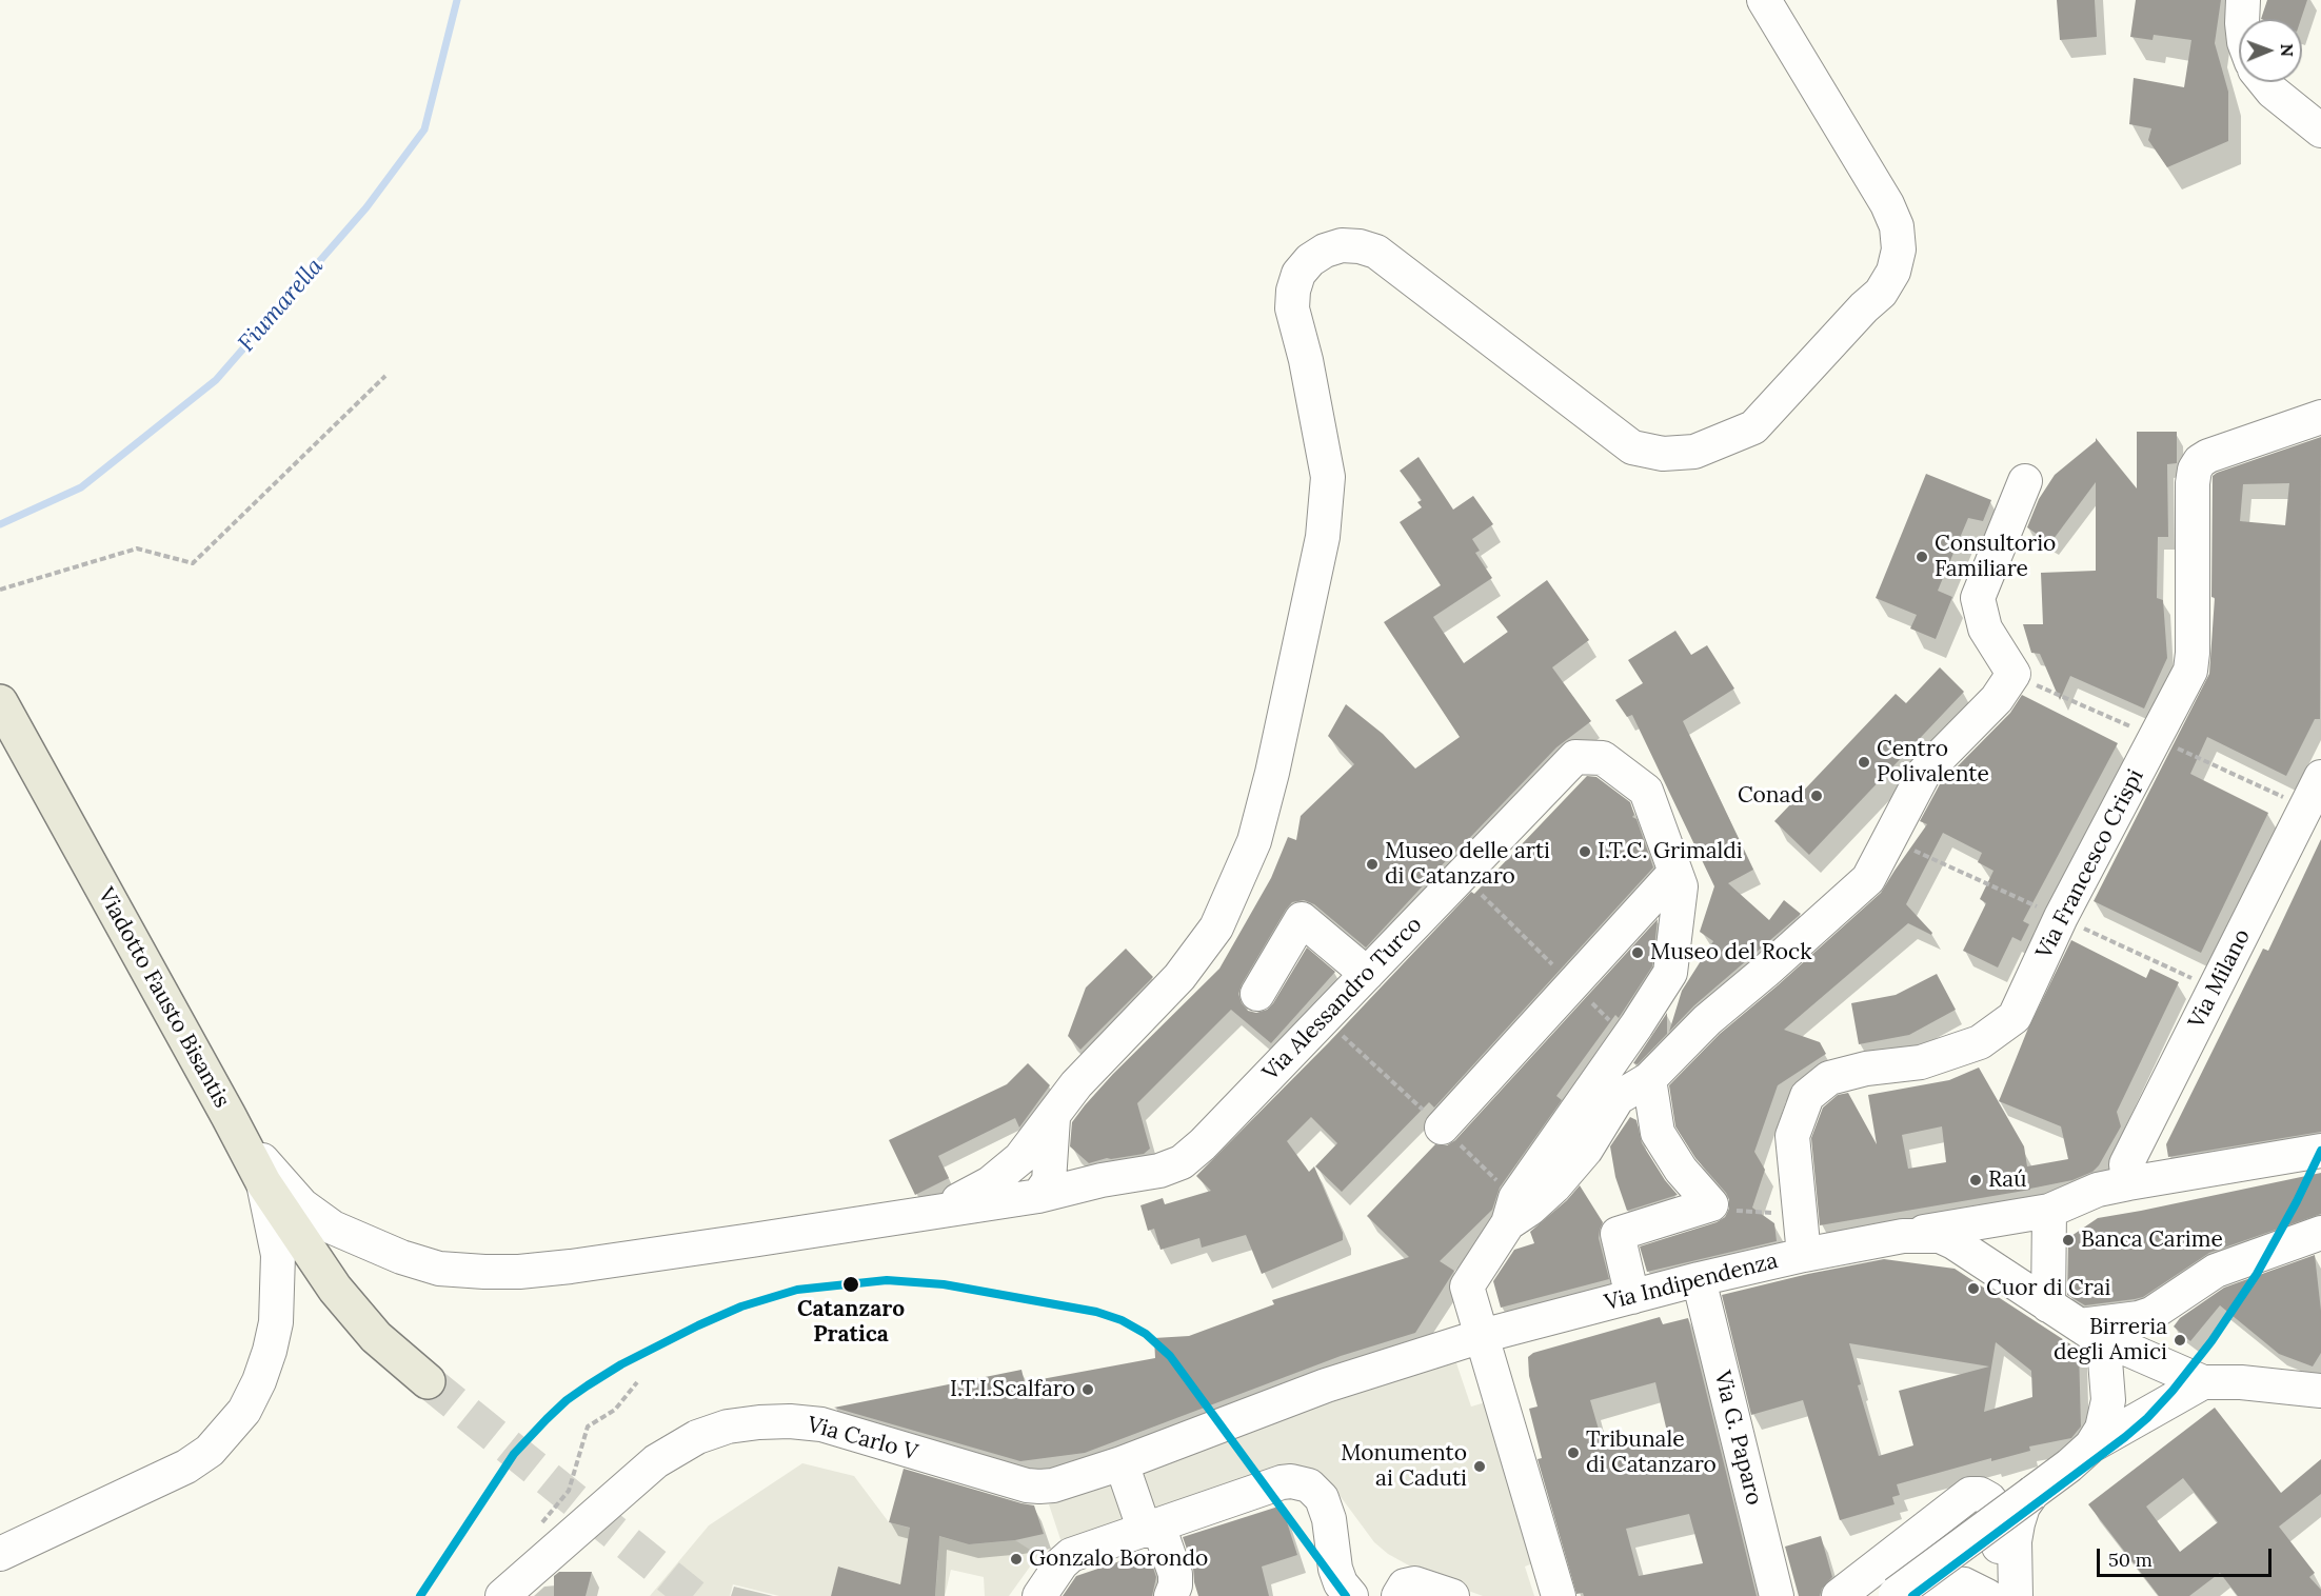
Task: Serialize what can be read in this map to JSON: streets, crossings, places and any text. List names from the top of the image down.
{
  "streets": {
    "main road": ["Viadotto Fausto Bisantis"],
    "street": [
      "Via Francesco Crispi",
      "Via Milano",
      "Via Alessandro Turco",
      "Via Indipendenza",
      "Via G. Paparo",
      "Via Carlo V"
    ]
  },
  "crossings": [
    ["Via Francesco Crispi", "Via Indipendenza"],
    ["Via Milano", "Via Indipendenza"],
    ["Viadotto Fausto Bisantis", "Via Alessandro Turco"],
    ["Via Alessandro Turco", "Via Indipendenza"],
    ["Via Indipendenza", "Via G. Paparo"],
    ["Via Indipendenza", "Via Carlo V"]
  ],
  "water": ["Fiumarella"],
  "places": [
    "Consultorio Familiare",
    "Centro Polivalente",
    "Conad",
    "I.T.C. Grimaldi",
    "Museo delle arti di Catanzaro",
    "Museo del Rock",
    "Raú",
    "Banca Carime",
    "Catanzaro Pratica",
    "Cuor di Crai",
    "Birreria degli Amici",
    "I.T.I.Scalfaro",
    "Tribunale di Catanzaro",
    "Monumento ai Caduti",
    "Gonzalo Borondo"
  ],
  "scale_bar": "50 m",
  "north": "right"
}
